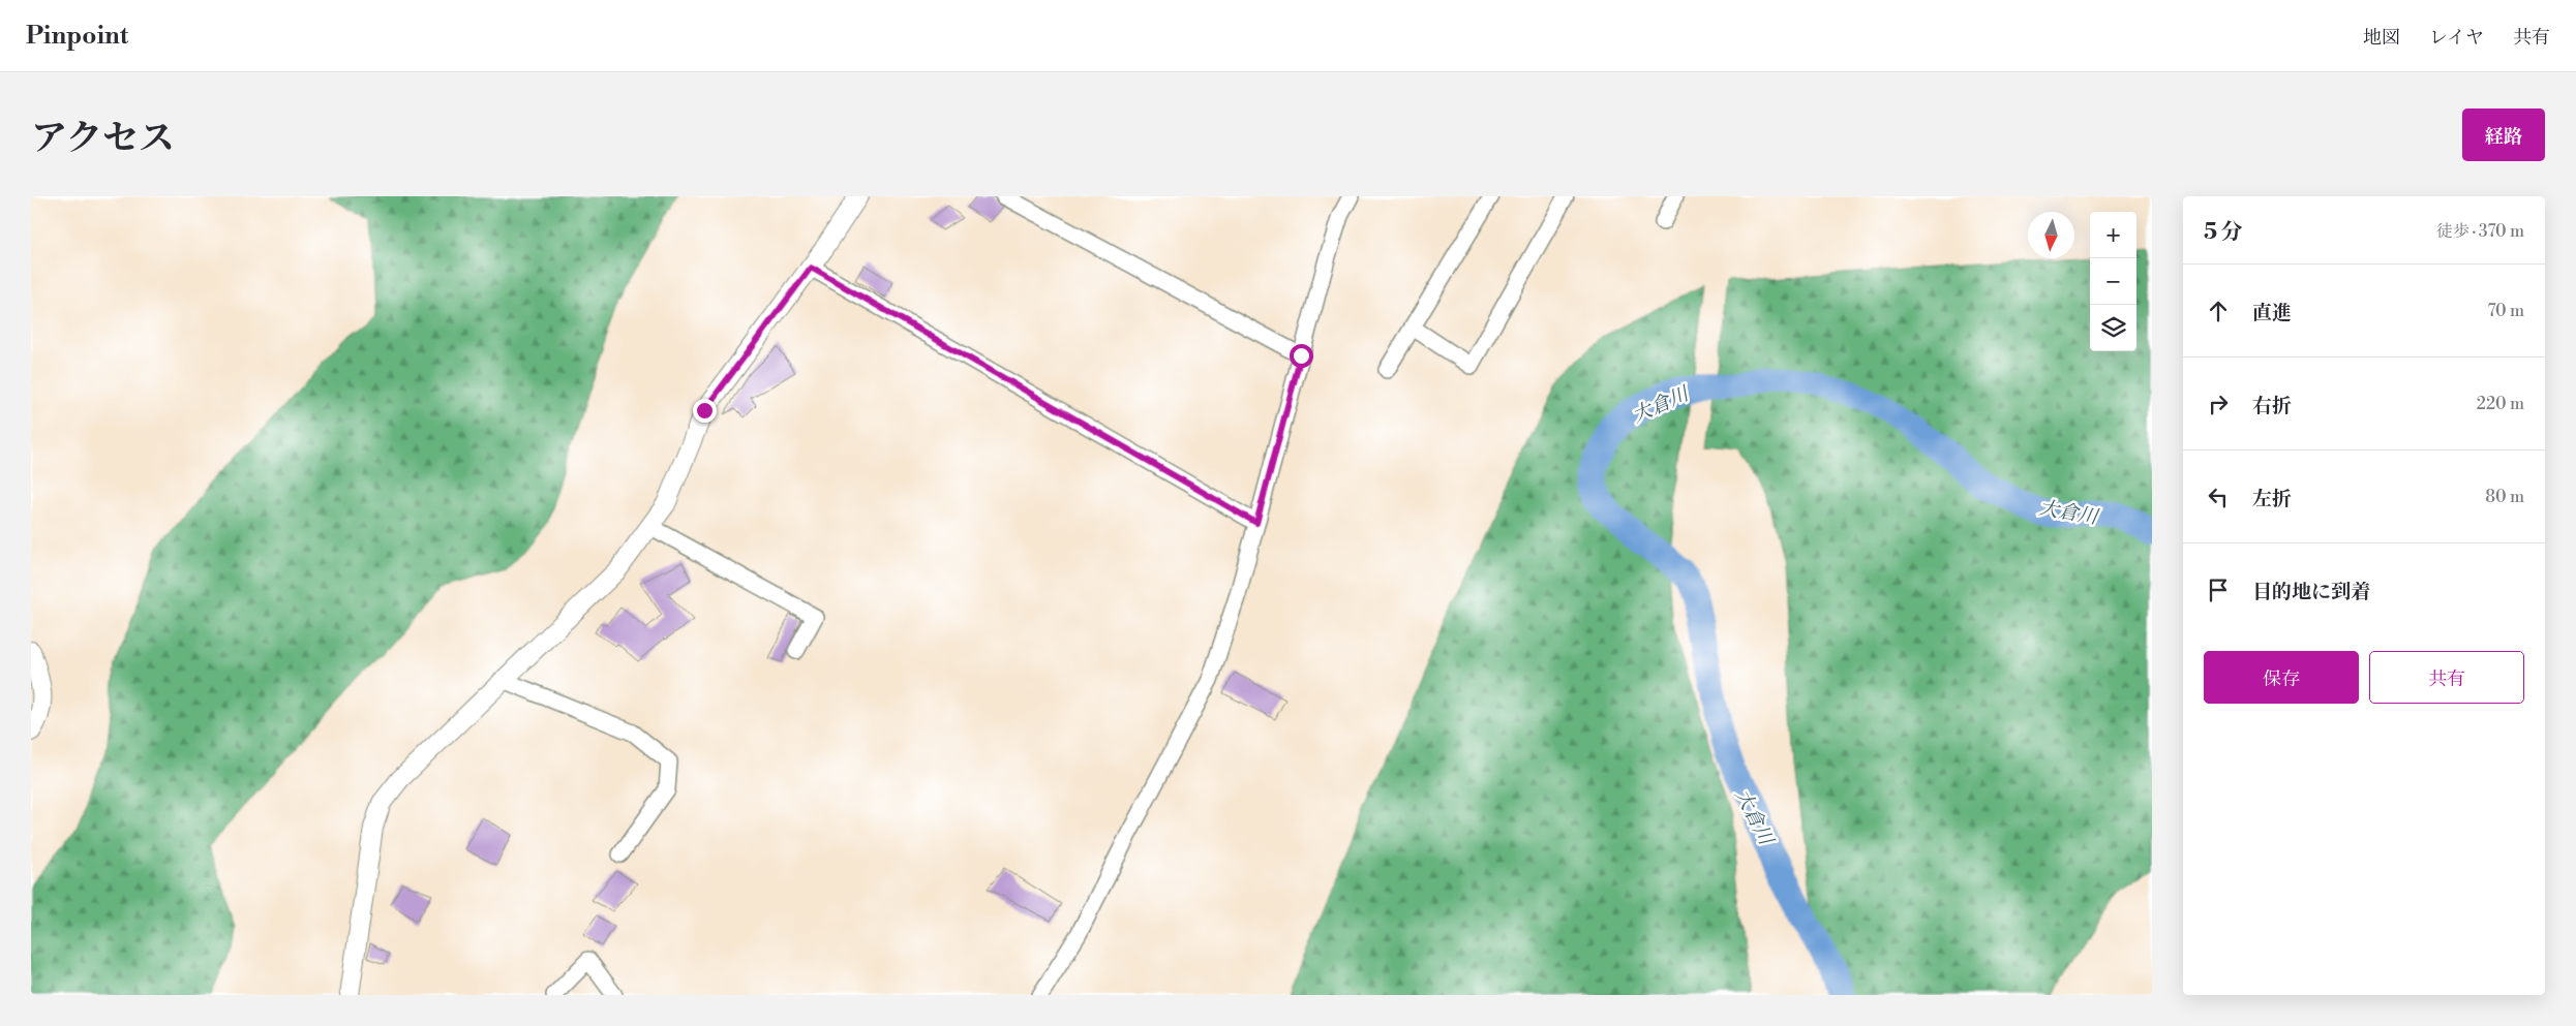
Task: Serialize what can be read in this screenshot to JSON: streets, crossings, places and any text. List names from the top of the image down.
{
  "water": ["大倉川"],
  "north": "bottom",
  "page": {
    "header": "Pinpoint",
    "nav": ["地図", "レイヤ", "共有"],
    "title": "アクセス",
    "buttons": [
      "経路",
      ["保存", "共有"]
    ],
    "heading": ["5 分", "徒歩 · 370 m"],
    "map_buttons": ["+", "−"],
    "list": [
      ["直進", "70 m"],
      ["右折", "220 m"],
      ["左折", "80 m"],
      "目的地に到着"
    ]
  }
}
